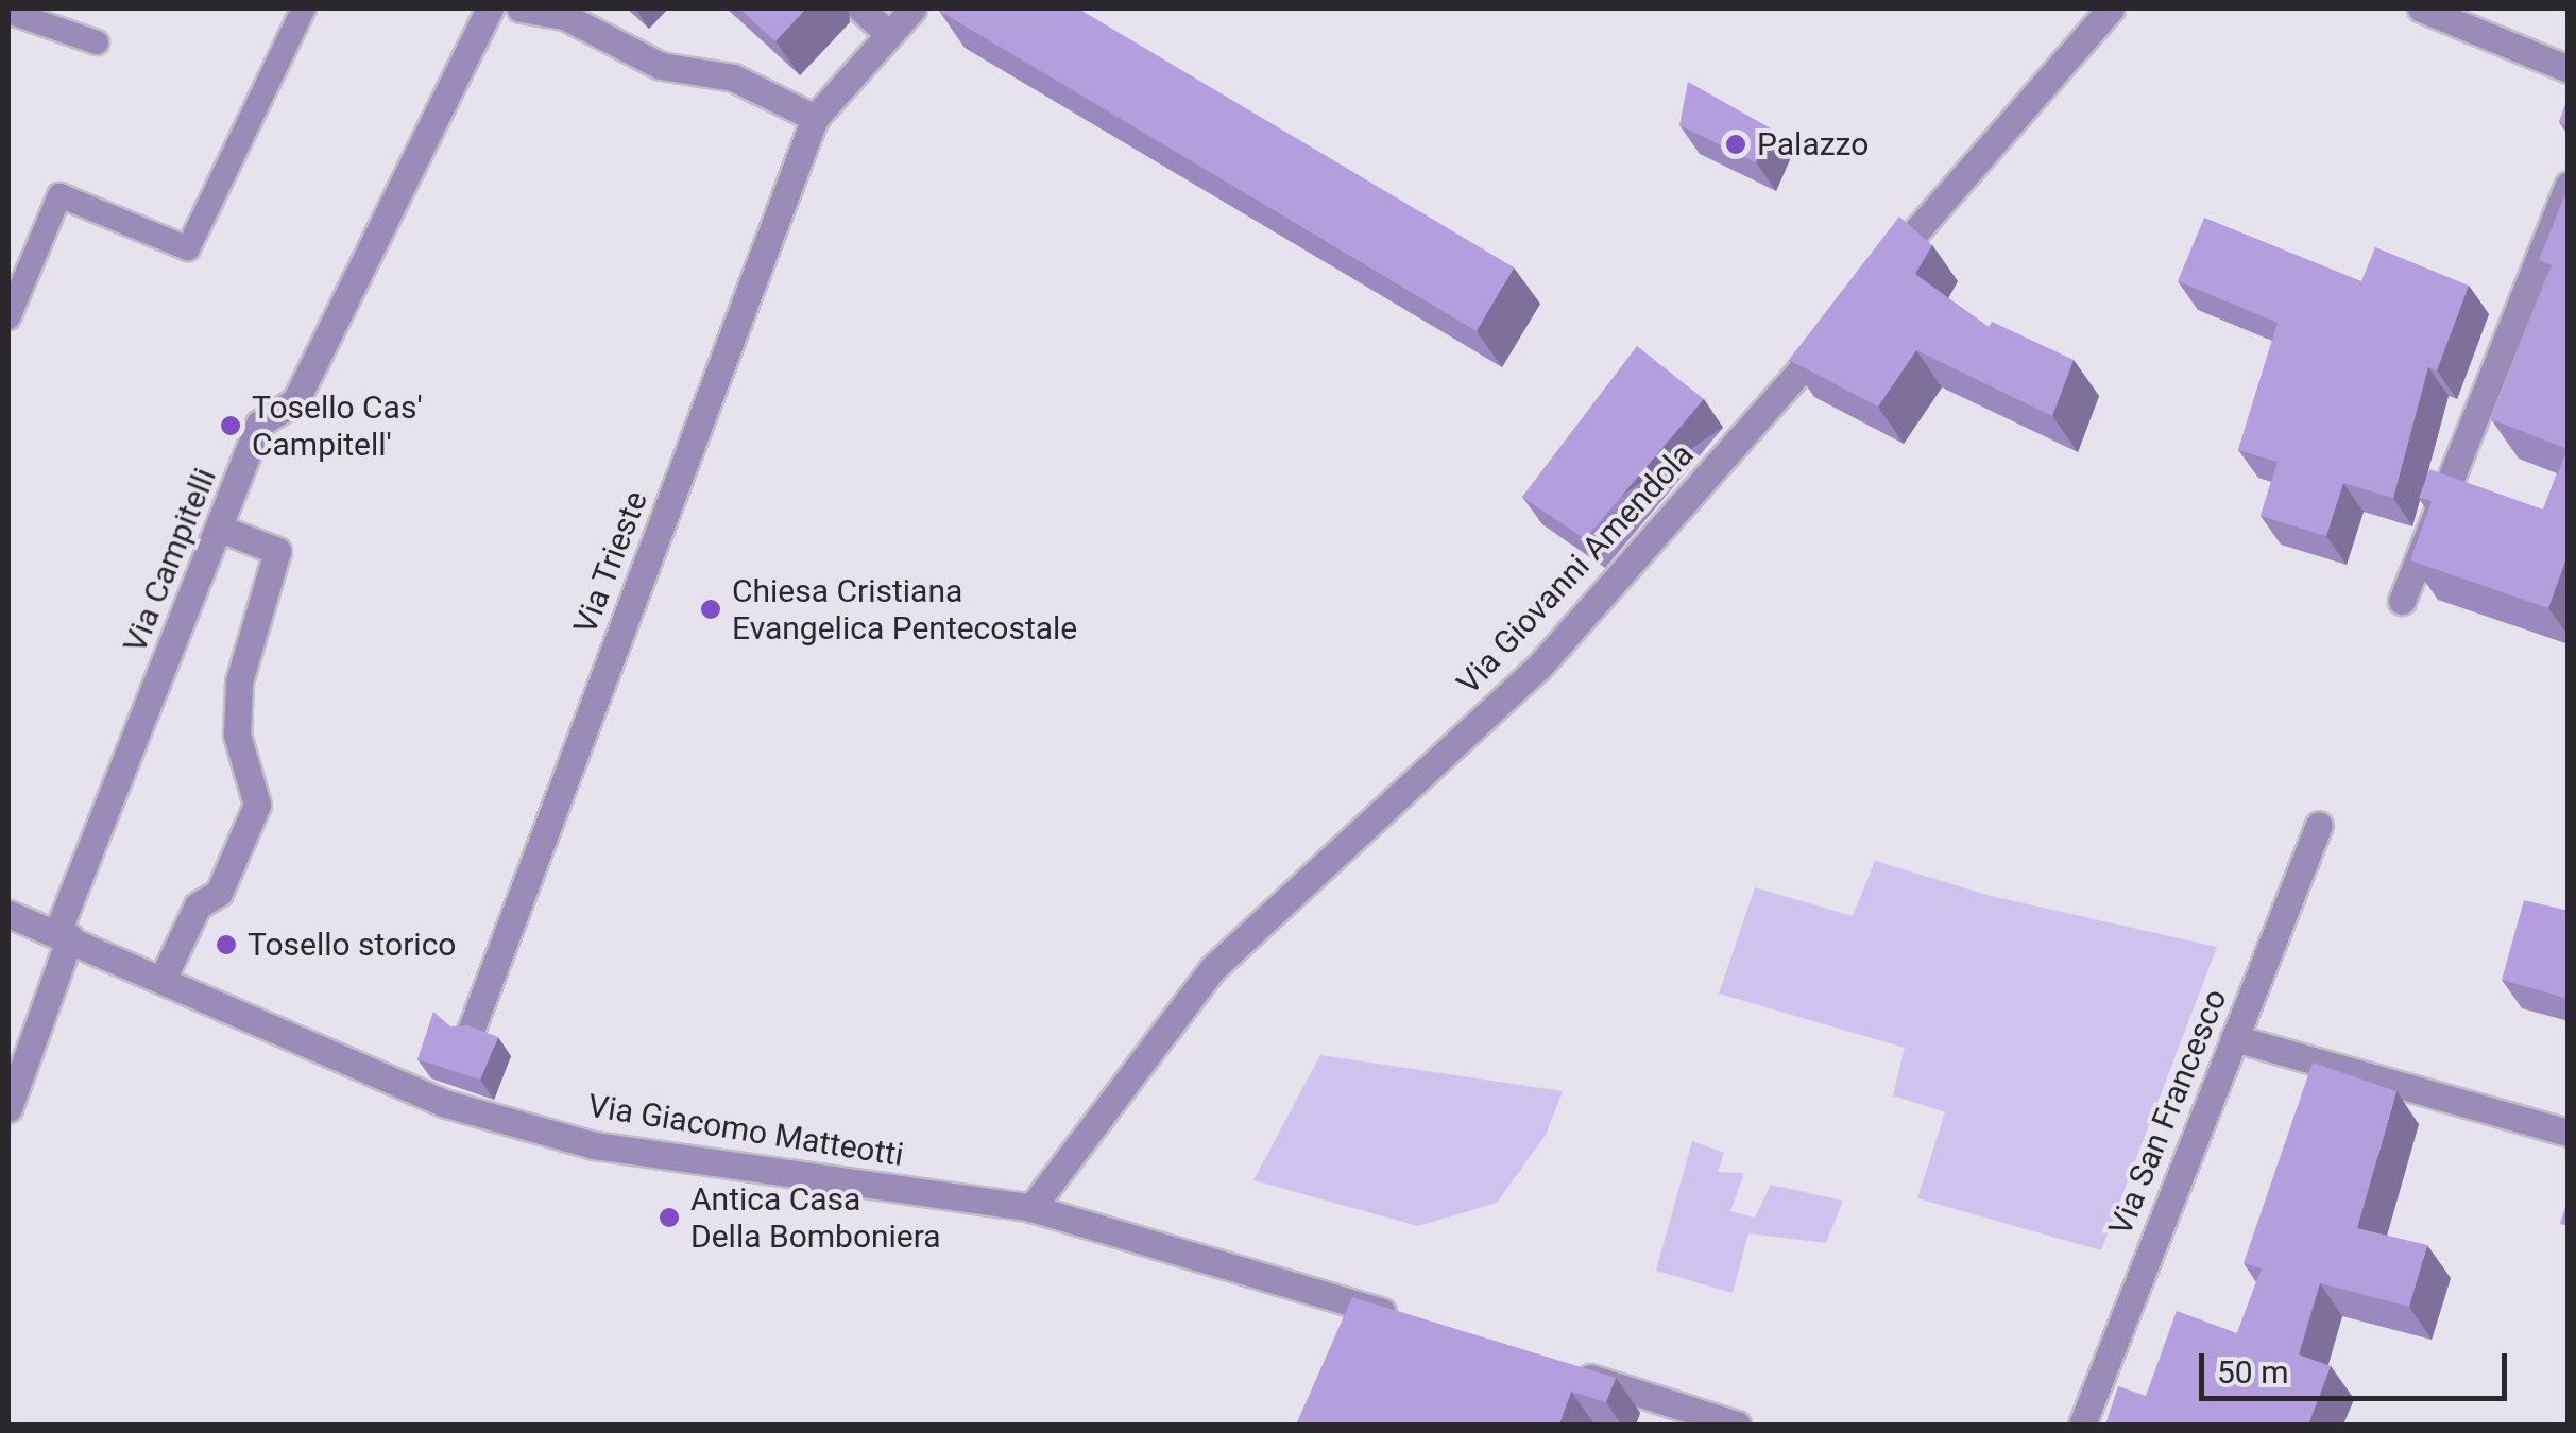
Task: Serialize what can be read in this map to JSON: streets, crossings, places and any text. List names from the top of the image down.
{
  "streets": {
    "street": [
      "Via Campitelli",
      "Via Trieste",
      "Via Giovanni Amendola",
      "Via San Francesco",
      "Via Giacomo Matteotti"
    ]
  },
  "crossings": [
    ["Via Campitelli", "Via Giacomo Matteotti"],
    ["Via Giovanni Amendola", "Via Giacomo Matteotti"]
  ],
  "places": [
    "Palazzo",
    "Tosello Cas' Campitell'",
    "Chiesa Cristiana Evangelica Pentecostale",
    "Tosello storico",
    "Antica Casa Della Bomboniera"
  ],
  "scale_bar": "50 m"
}
